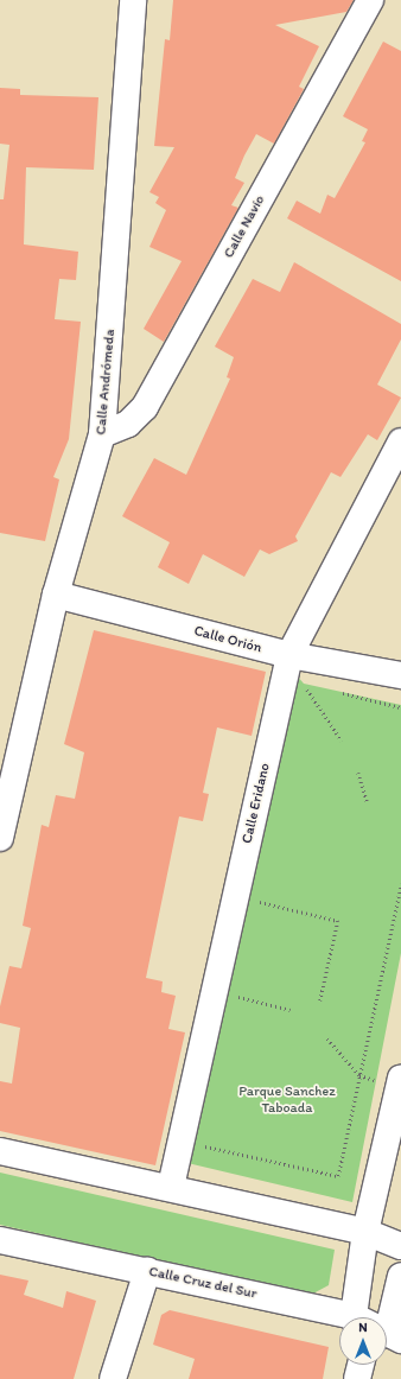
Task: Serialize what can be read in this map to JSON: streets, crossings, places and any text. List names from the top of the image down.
{
  "streets": {
    "street": [
      "Calle Navío",
      "Calle Andrómeda",
      "Calle Orión",
      "Calle Eridano",
      "Calle Cruz del Sur"
    ]
  },
  "crossings": [
    ["Calle Navío", "Calle Andrómeda"],
    ["Calle Andrómeda", "Calle Orión"],
    ["Calle Orión", "Calle Eridano"]
  ],
  "parks": ["Parque Sanchez Taboada"],
  "north": "top"
}
